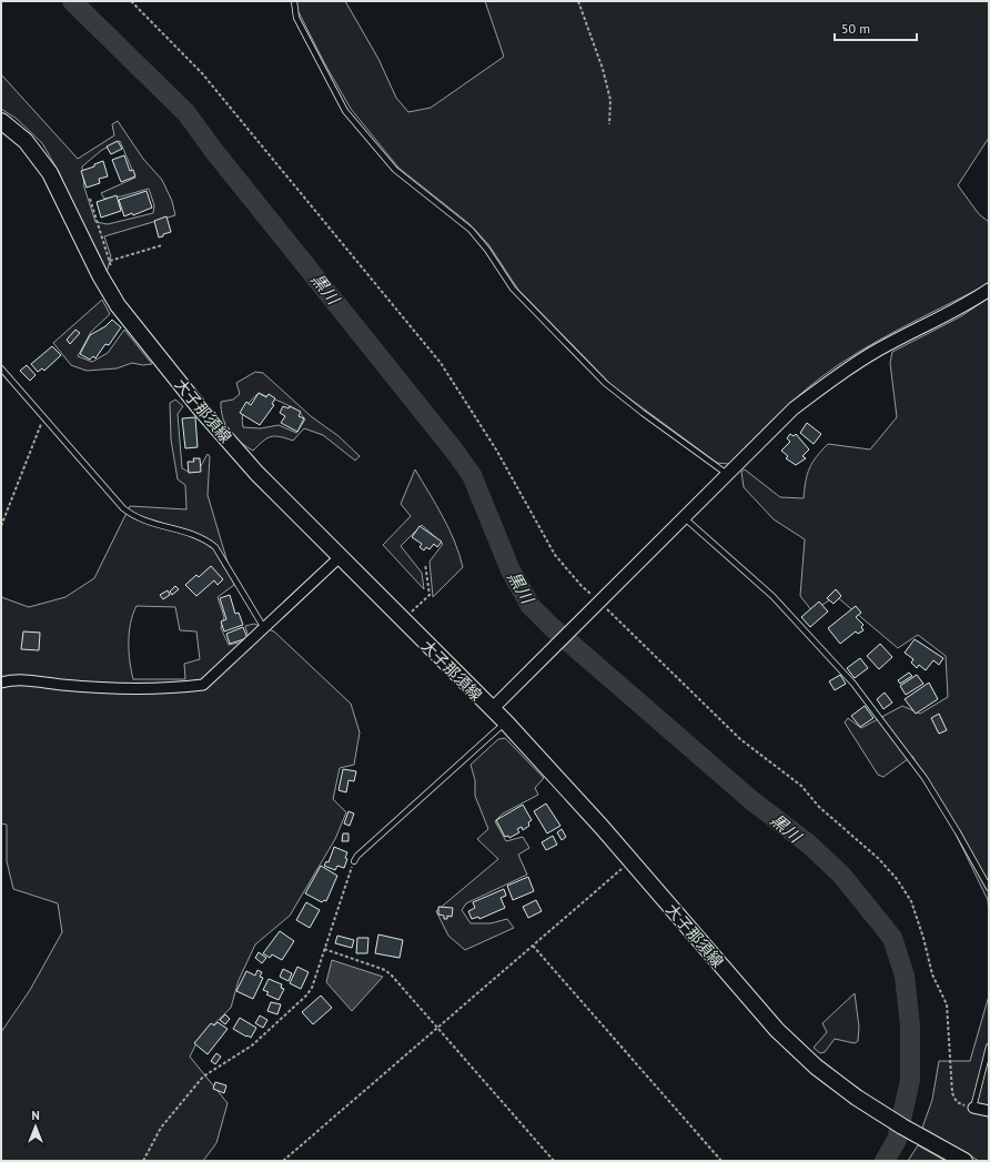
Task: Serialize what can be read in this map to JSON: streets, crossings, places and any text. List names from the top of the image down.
{
  "streets": {
    "main road": ["大子那須線"]
  },
  "water": ["黒川"],
  "scale_bar": "50 m",
  "north": "top"
}
